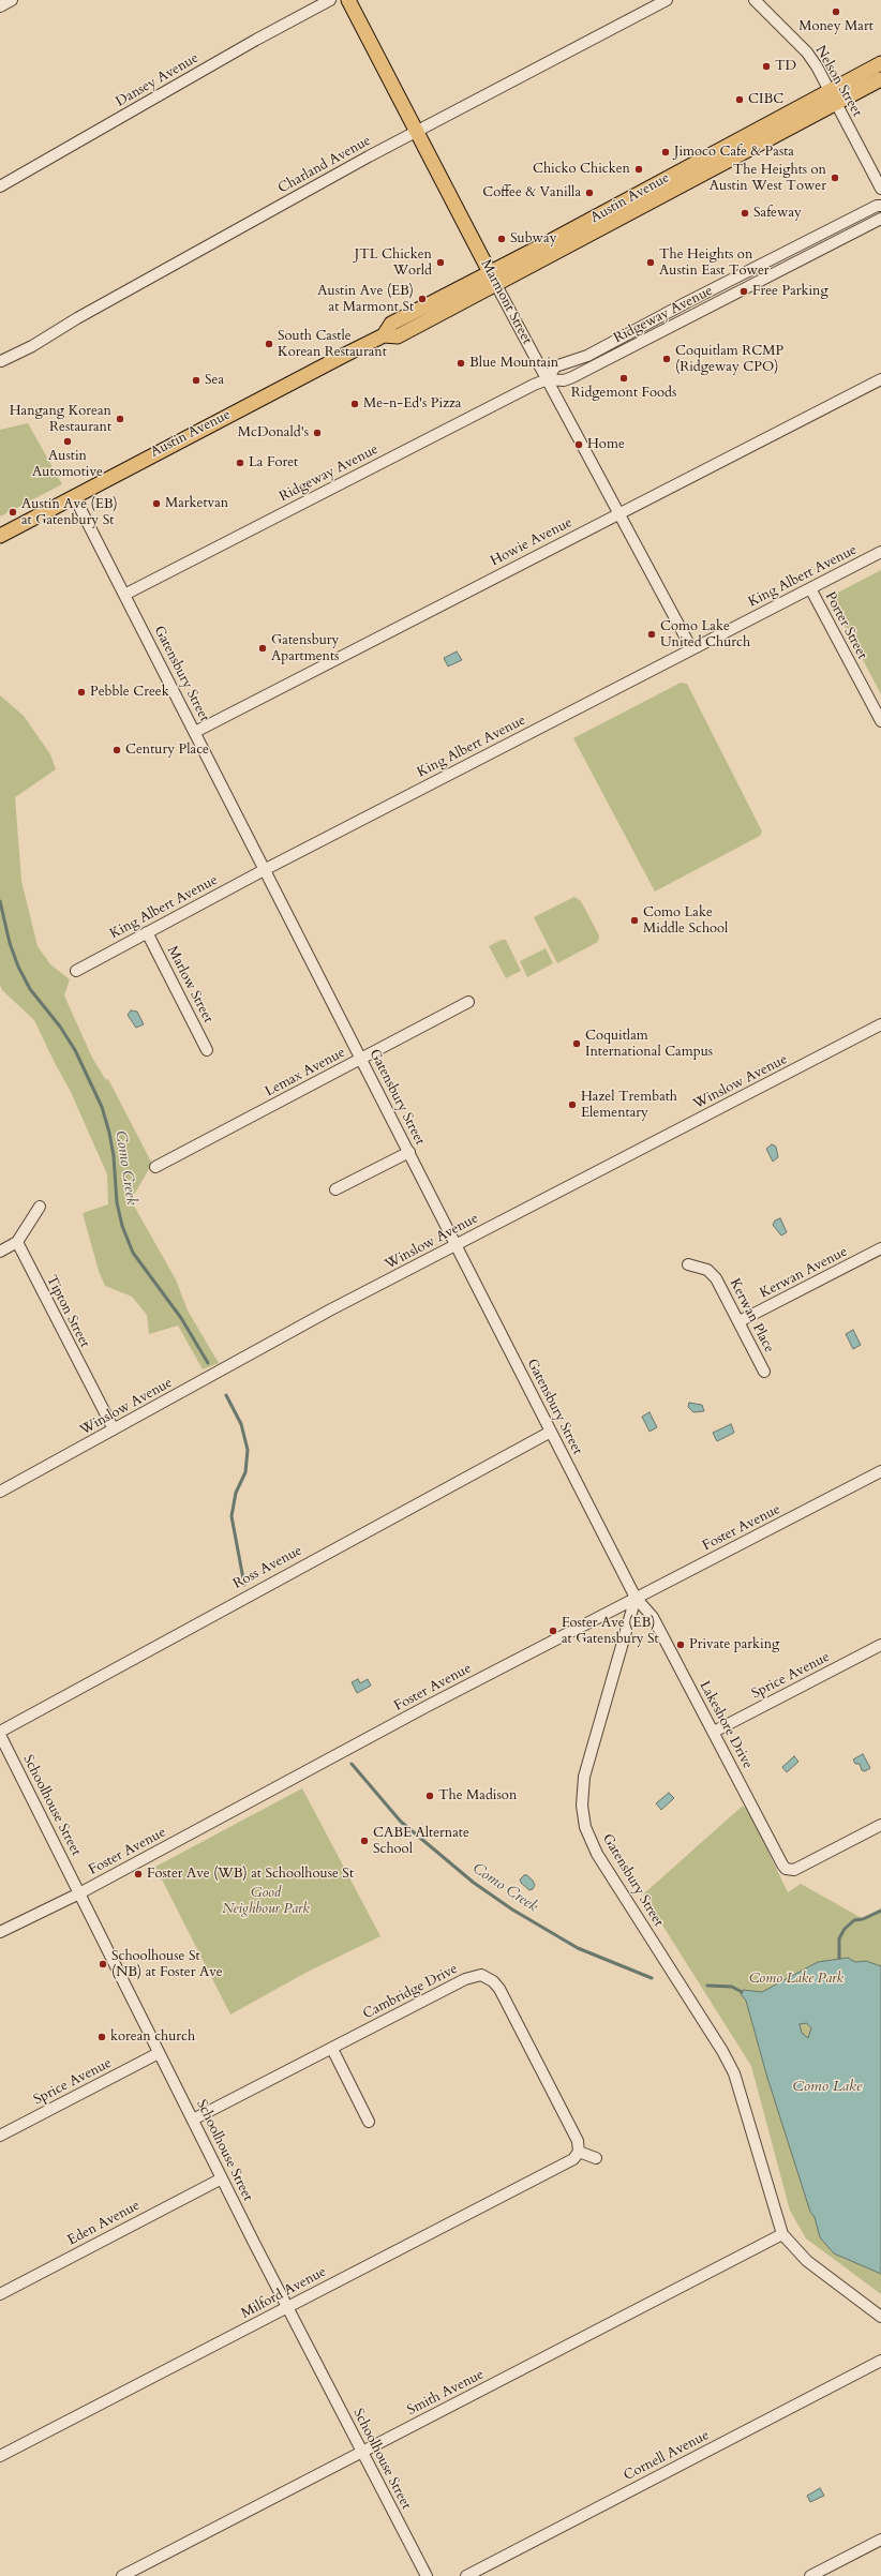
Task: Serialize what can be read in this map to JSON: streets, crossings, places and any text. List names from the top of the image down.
{
  "streets": {
    "main road": ["Austin Avenue", "Marmont Street"],
    "street": [
      "Dansey Avenue",
      "Nelson Street",
      "Charland Avenue",
      "Ridgeway Avenue",
      "Howie Avenue",
      "King Albert Avenue",
      "Porter Street",
      "Gatensbury Street",
      "Marlow Street",
      "Lemax Avenue",
      "Winslow Avenue",
      "Kerwan Avenue",
      "Tipton Street",
      "Kerwan Place",
      "Foster Avenue",
      "Ross Avenue",
      "Sprice Avenue",
      "Lakeshore Drive",
      "Schoolhouse Street",
      "Cambridge Drive",
      "Eden Avenue",
      "Milford Avenue",
      "Smith Avenue",
      "Cornell Avenue"
    ]
  },
  "crossings": [
    ["Nelson Street", "Austin Avenue"],
    ["Charland Avenue", "Marmont Street"],
    ["Austin Avenue", "Marmont Street"],
    ["Austin Avenue", "Gatensbury Street"],
    ["Marmont Street", "Ridgeway Avenue"],
    ["Marmont Street", "Howie Avenue"],
    ["Marmont Street", "King Albert Avenue"],
    ["Ridgeway Avenue", "Gatensbury Street"],
    ["Howie Avenue", "Gatensbury Street"],
    ["King Albert Avenue", "Porter Street"],
    ["King Albert Avenue", "Gatensbury Street"],
    ["King Albert Avenue", "Marlow Street"],
    ["Gatensbury Street", "Lemax Avenue"],
    ["Gatensbury Street", "Winslow Avenue"],
    ["Gatensbury Street", "Foster Avenue"],
    ["Gatensbury Street", "Ross Avenue"],
    ["Gatensbury Street", "Lakeshore Drive"],
    ["Gatensbury Street", "Smith Avenue"],
    ["Winslow Avenue", "Tipton Street"],
    ["Kerwan Avenue", "Kerwan Place"],
    ["Foster Avenue", "Lakeshore Drive"],
    ["Foster Avenue", "Schoolhouse Street"],
    ["Sprice Avenue", "Lakeshore Drive"],
    ["Sprice Avenue", "Schoolhouse Street"],
    ["Schoolhouse Street", "Cambridge Drive"],
    ["Schoolhouse Street", "Eden Avenue"],
    ["Schoolhouse Street", "Milford Avenue"],
    ["Schoolhouse Street", "Smith Avenue"],
    ["Cambridge Drive", "Milford Avenue"]
  ],
  "water": ["Como Creek", "Como Lake"],
  "parks": ["Good Neighbour Park", "Como Lake Park"],
  "places": [
    "Money Mart",
    "TD",
    "CIBC",
    "Jimoco Cafe & Pasta",
    "Chicko Chicken",
    "The Heights on Austin West Tower",
    "Coffee & Vanilla",
    "Safeway",
    "Subway",
    "JTL Chicken World",
    "The Heights on Austin East Tower",
    "Free Parking",
    "Austin Ave (EB) at Marmont St",
    "South Castle Korean Restaurant",
    "Coquitlam RCMP (Ridgeway CPO)",
    "Blue Mountain",
    "Ridgemont Foods",
    "Sea",
    "Me-n-Ed's Pizza",
    "Hangang Korean Restaurant",
    "McDonald's",
    "Austin Automotive",
    "Home",
    "La Foret",
    "Marketvan",
    "Austin Ave (EB) at Gatenbury St",
    "Como Lake United Church",
    "Gatensbury Apartments",
    "Pebble Creek",
    "Century Place",
    "Como Lake Middle School",
    "Coquitlam International Campus",
    "Hazel Trembath Elementary",
    "Foster Ave (EB) at Gatensbury St",
    "Private parking",
    "The Madison",
    "CABE Alternate School",
    "Foster Ave (WB) at Schoolhouse St",
    "Schoolhouse St (NB) at Foster Ave",
    "korean church"
  ]
}
